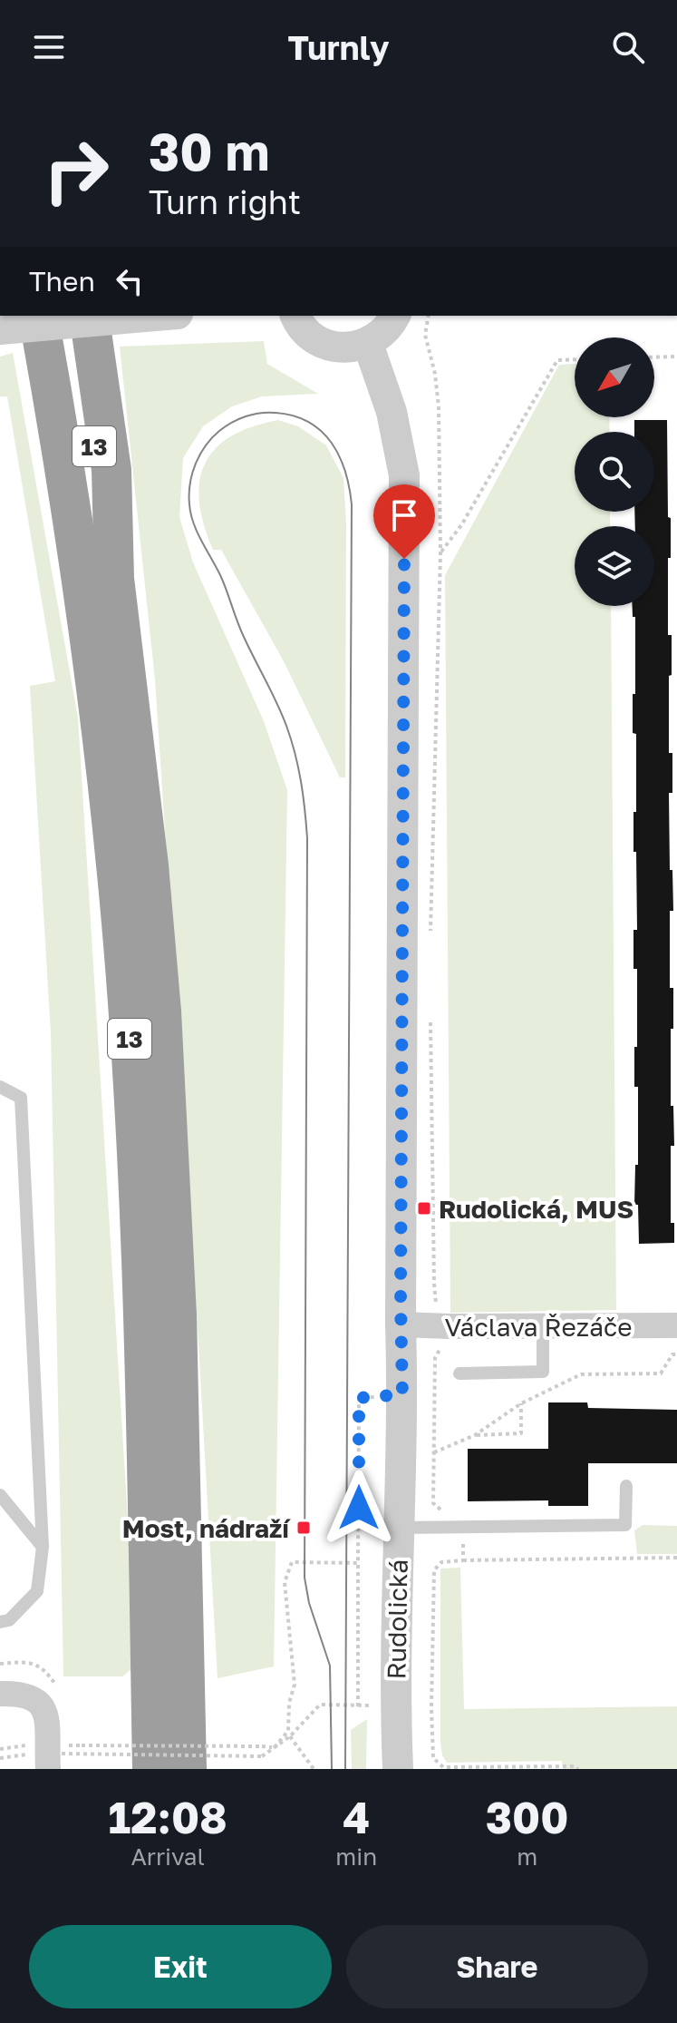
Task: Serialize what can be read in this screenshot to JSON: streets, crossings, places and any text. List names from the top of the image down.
{
  "streets": {
    "highway": ["13"],
    "street": ["Václava Řezáče", "Rudolická"]
  },
  "crossings": [
    ["Václava Řezáče", "Rudolická"]
  ],
  "places": {
    "transit": ["Rudolická, MUS", "Most, nádraží"]
  },
  "north": "bottom left",
  "page": {
    "header": "Turnly",
    "turn": ["30 m", "Turn right"],
    "then": "Then",
    "eta": [
      "12:08",
      "Arrival",
      "4",
      "min",
      "300",
      "m"
    ],
    "buttons": ["Exit", "Share"]
  }
}
